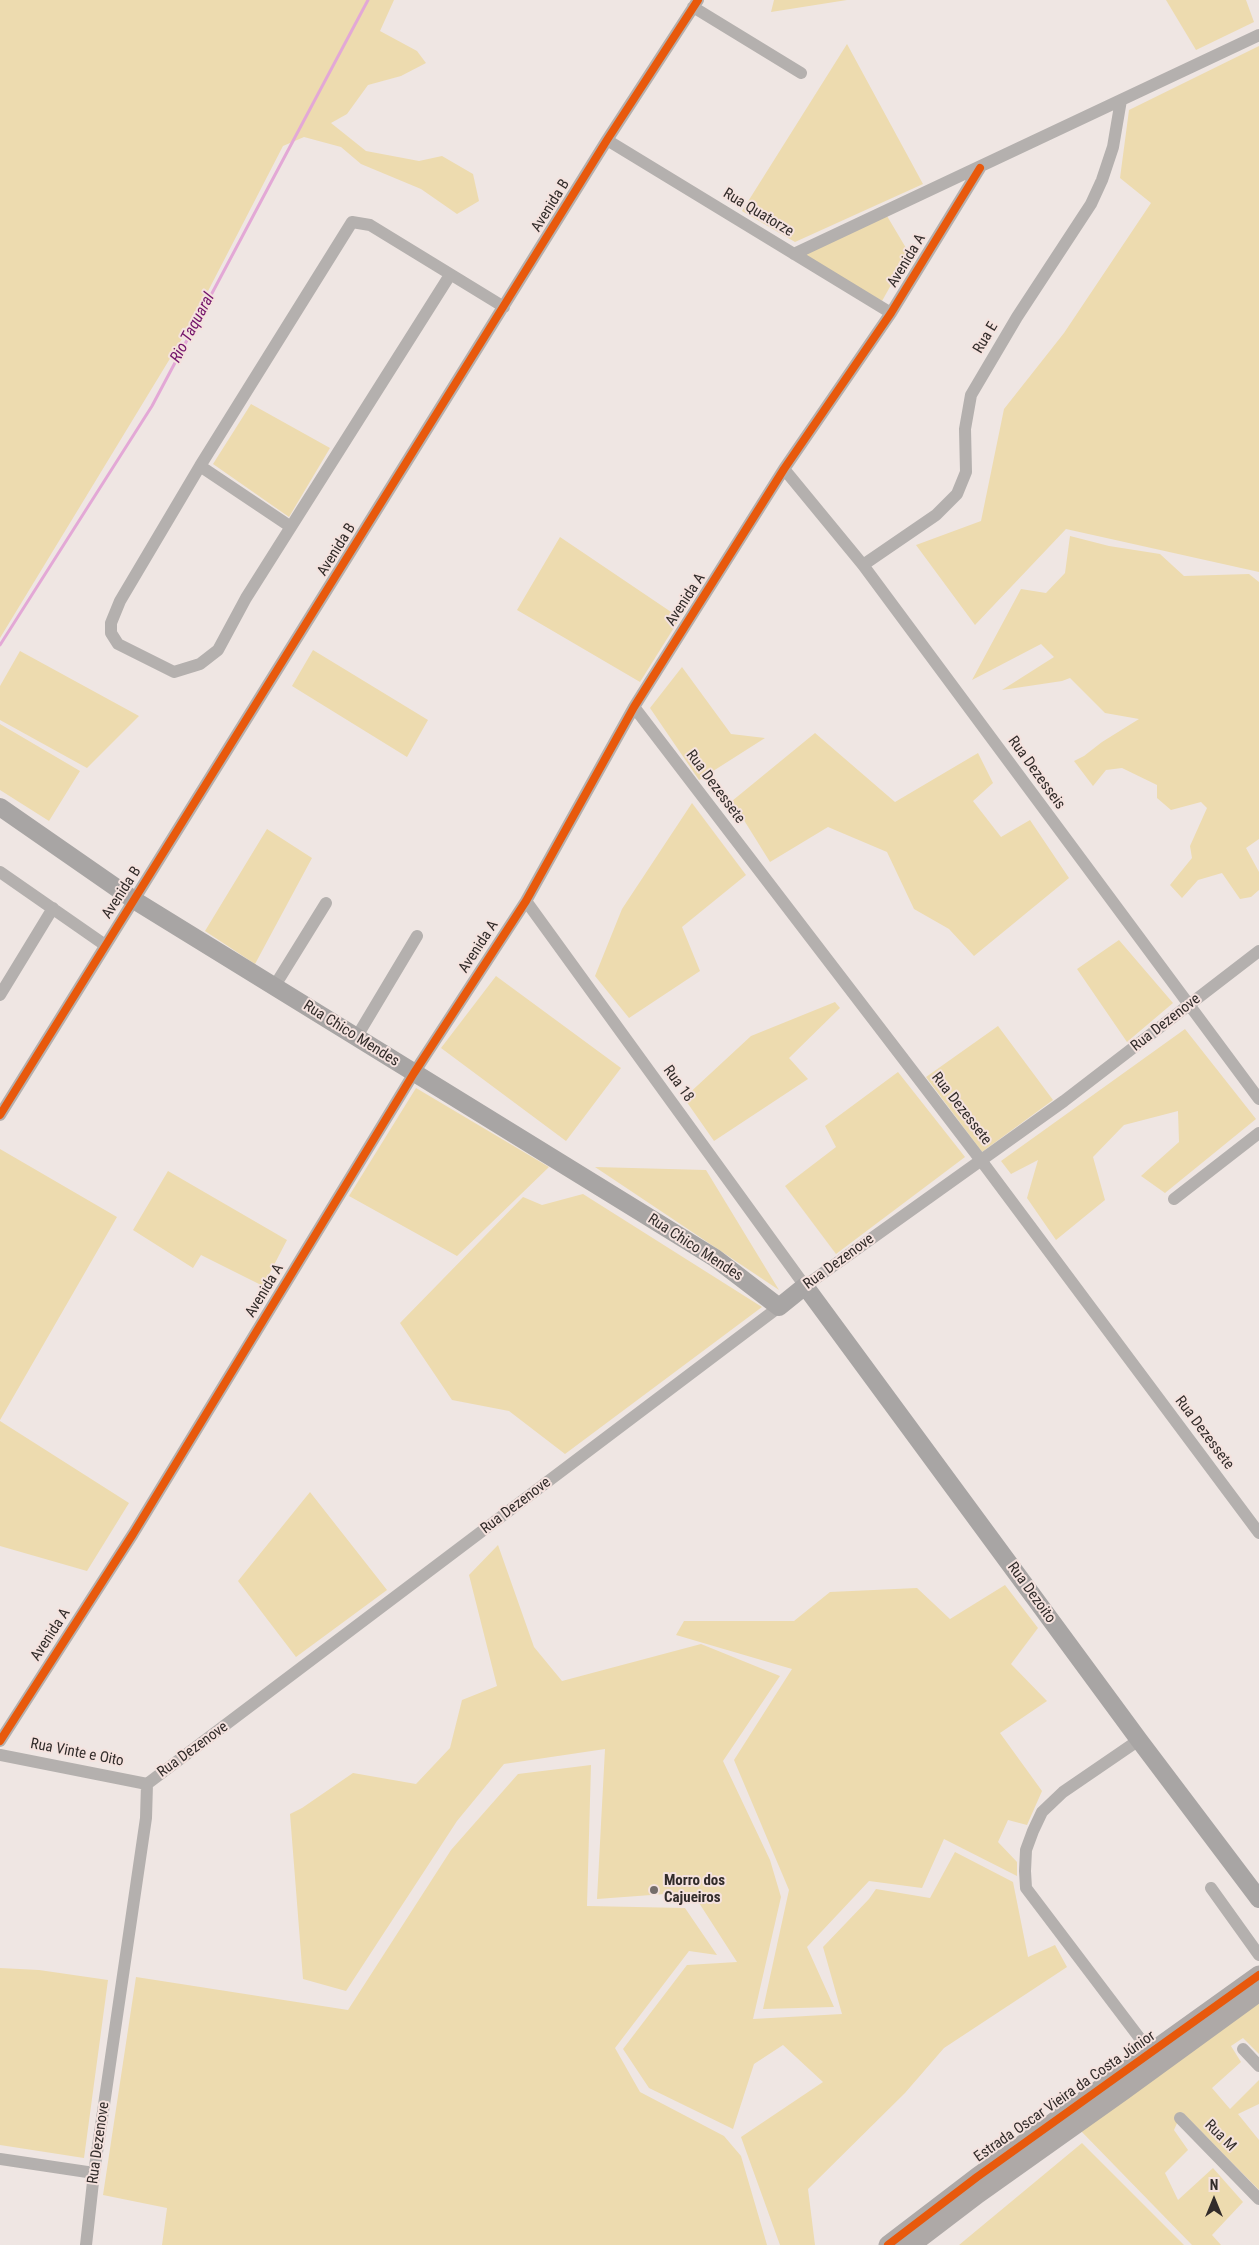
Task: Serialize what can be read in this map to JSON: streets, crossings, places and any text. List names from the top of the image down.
{
  "streets": {
    "main road": [
      "Rua Dezenove",
      "Rua Chico Mendes",
      "Rua Dezoito",
      "Estrada Oscar Vieira da Costa Júnior"
    ],
    "street": [
      "Avenida B",
      "Rua Quatorze",
      "Avenida A",
      "Rua E",
      "Rua Dezesseis",
      "Rua Dezessete",
      "Rua 18",
      "Rua Vinte e Oito",
      "Rua M"
    ]
  },
  "crossings": [
    ["Avenida B", "Rua Quatorze"],
    ["Avenida B", "Rua Chico Mendes"],
    ["Rua Quatorze", "Avenida A"],
    ["Avenida A", "Rua Dezesseis"],
    ["Avenida A", "Rua Dezessete"],
    ["Avenida A", "Rua Chico Mendes"],
    ["Avenida A", "Rua 18"],
    ["Rua E", "Rua Dezesseis"],
    ["Rua Dezesseis", "Rua Dezenove"],
    ["Rua Dezessete", "Rua Dezenove"],
    ["Rua Dezenove", "Rua Chico Mendes"],
    ["Rua Dezenove", "Rua 18"],
    ["Rua Dezenove", "Rua Dezoito"],
    ["Rua Dezenove", "Rua Vinte e Oito"],
    ["Rua 18", "Rua Dezoito"]
  ],
  "water": ["Rio Taquaral"],
  "places": ["Morro dos Cajueiros"],
  "north": "top"
}
